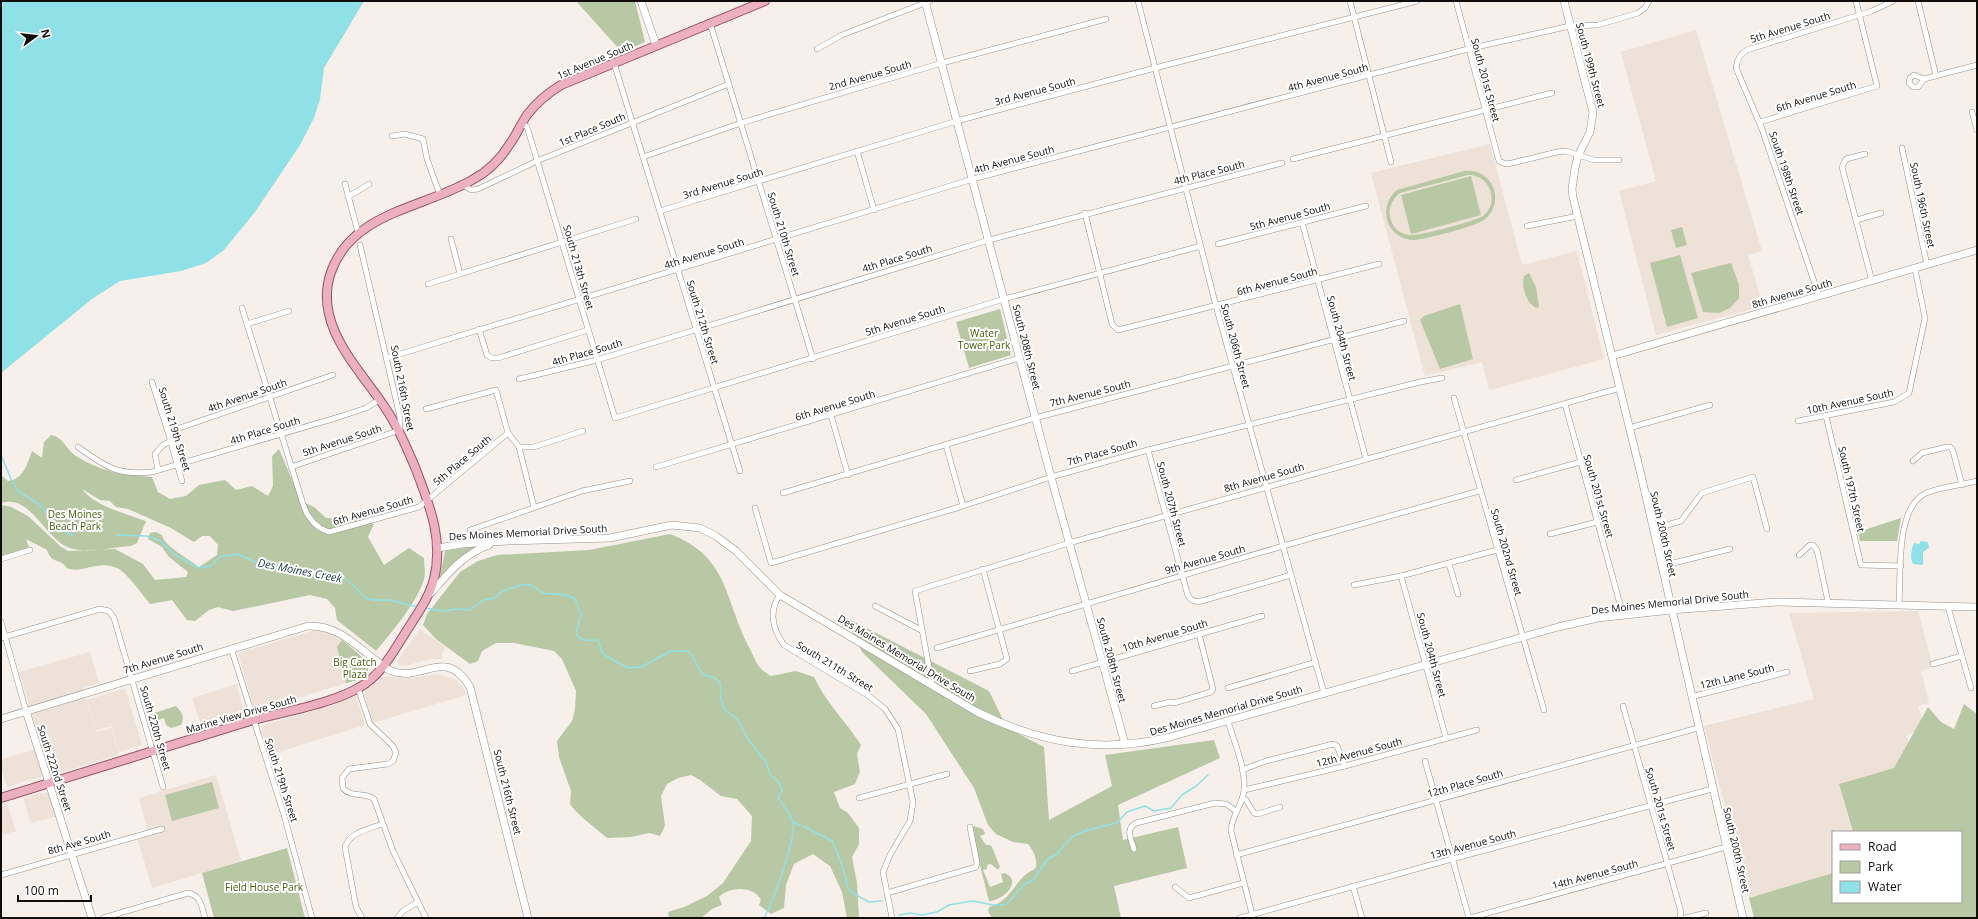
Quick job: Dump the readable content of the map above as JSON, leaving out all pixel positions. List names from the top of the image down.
{
  "streets": {
    "main road": [
      "1st Avenue South",
      "South 199th Street",
      "8th Avenue South",
      "South 208th Street",
      "South 216th Street",
      "7th Avenue South",
      "Des Moines Memorial Drive South",
      "South 200th Street",
      "Marine View Drive South",
      "South 222nd Street"
    ],
    "street": [
      "5th Avenue South",
      "2nd Avenue South",
      "4th Avenue South",
      "South 201st Street",
      "3rd Avenue South",
      "6th Avenue South",
      "1st Place South",
      "4th Place South",
      "South 198th Street",
      "South 196th Street",
      "South 210th Street",
      "South 213th Street",
      "South 212th Street",
      "South 204th Street",
      "South 206th Street",
      "10th Avenue South",
      "South 219th Street",
      "7th Place South",
      "5th Place South",
      "South 197th Street",
      "South 207th Street",
      "South 202nd Street",
      "9th Avenue South",
      "South 211th Street",
      "12th Lane South",
      "South 220th Street",
      "12th Avenue South",
      "12th Place South",
      "8th Ave South",
      "13th Avenue South",
      "14th Avenue South"
    ]
  },
  "crossings": [
    ["5th Avenue South", "6th Avenue South"],
    ["5th Avenue South", "South 198th Street"],
    ["5th Avenue South", "South 210th Street"],
    ["5th Avenue South", "South 213th Street"],
    ["5th Avenue South", "South 212th Street"],
    ["5th Avenue South", "South 204th Street"],
    ["5th Avenue South", "South 206th Street"],
    ["5th Avenue South", "South 208th Street"],
    ["5th Avenue South", "South 216th Street"],
    ["1st Avenue South", "1st Place South"],
    ["1st Avenue South", "South 210th Street"],
    ["1st Avenue South", "South 213th Street"],
    ["1st Avenue South", "South 212th Street"],
    ["South 199th Street", "4th Avenue South"],
    ["South 199th Street", "South 201st Street"],
    ["South 199th Street", "South 200th Street"],
    ["2nd Avenue South", "South 210th Street"],
    ["2nd Avenue South", "South 212th Street"],
    ["2nd Avenue South", "South 208th Street"],
    ["4th Avenue South", "South 201st Street"],
    ["4th Avenue South", "South 210th Street"],
    ["4th Avenue South", "South 213th Street"],
    ["4th Avenue South", "South 212th Street"],
    ["4th Avenue South", "South 206th Street"],
    ["4th Avenue South", "South 208th Street"],
    ["4th Avenue South", "South 216th Street"],
    ["4th Avenue South", "South 219th Street"],
    ["South 201st Street", "8th Avenue South"],
    ["South 201st Street", "Des Moines Memorial Drive South"],
    ["South 201st Street", "South 200th Street"],
    ["South 201st Street", "12th Place South"],
    ["South 201st Street", "13th Avenue South"],
    ["South 201st Street", "14th Avenue South"],
    ["3rd Avenue South", "South 210th Street"],
    ["3rd Avenue South", "South 212th Street"],
    ["3rd Avenue South", "South 206th Street"],
    ["3rd Avenue South", "South 208th Street"],
    ["6th Avenue South", "South 198th Street"],
    ["6th Avenue South", "South 212th Street"],
    ["6th Avenue South", "South 204th Street"],
    ["6th Avenue South", "South 206th Street"],
    ["6th Avenue South", "South 208th Street"],
    ["6th Avenue South", "South 216th Street"],
    ["6th Avenue South", "5th Place South"],
    ["1st Place South", "South 210th Street"],
    ["1st Place South", "South 213th Street"],
    ["1st Place South", "South 212th Street"],
    ["4th Place South", "South 210th Street"],
    ["4th Place South", "South 213th Street"],
    ["4th Place South", "South 212th Street"],
    ["4th Place South", "South 206th Street"],
    ["4th Place South", "South 208th Street"],
    ["4th Place South", "South 219th Street"],
    ["South 198th Street", "8th Avenue South"],
    ["South 196th Street", "8th Avenue South"],
    ["8th Avenue South", "South 204th Street"],
    ["8th Avenue South", "South 206th Street"],
    ["8th Avenue South", "South 208th Street"],
    ["8th Avenue South", "10th Avenue South"],
    ["8th Avenue South", "South 207th Street"],
    ["8th Avenue South", "South 200th Street"],
    ["8th Avenue South", "South 202nd Street"],
    ["South 204th Street", "7th Avenue South"],
    ["South 204th Street", "7th Place South"],
    ["South 204th Street", "Des Moines Memorial Drive South"],
    ["South 204th Street", "12th Avenue South"],
    ["South 206th Street", "7th Avenue South"],
    ["South 206th Street", "7th Place South"],
    ["South 206th Street", "South 207th Street"],
    ["South 206th Street", "Des Moines Memorial Drive South"],
    ["South 206th Street", "9th Avenue South"],
    ["South 208th Street", "7th Avenue South"],
    ["South 208th Street", "10th Avenue South"],
    ["South 208th Street", "7th Place South"],
    ["South 208th Street", "Des Moines Memorial Drive South"],
    ["South 208th Street", "9th Avenue South"],
    ["South 216th Street", "7th Avenue South"],
    ["South 216th Street", "5th Place South"],
    ["South 216th Street", "Des Moines Memorial Drive South"],
    ["South 216th Street", "Marine View Drive South"],
    ["7th Avenue South", "South 219th Street"],
    ["7th Avenue South", "Marine View Drive South"],
    ["7th Avenue South", "South 220th Street"],
    ["7th Avenue South", "South 222nd Street"],
    ["10th Avenue South", "South 197th Street"],
    ["South 219th Street", "Marine View Drive South"],
    ["7th Place South", "South 207th Street"],
    ["South 207th Street", "9th Avenue South"],
    ["Des Moines Memorial Drive South", "South 200th Street"],
    ["Des Moines Memorial Drive South", "South 202nd Street"],
    ["Des Moines Memorial Drive South", "South 211th Street"],
    ["South 200th Street", "12th Lane South"],
    ["South 200th Street", "12th Place South"],
    ["South 200th Street", "13th Avenue South"],
    ["South 200th Street", "14th Avenue South"],
    ["South 202nd Street", "9th Avenue South"],
    ["Marine View Drive South", "South 220th Street"],
    ["Marine View Drive South", "South 222nd Street"],
    ["South 220th Street", "South 222nd Street"],
    ["South 222nd Street", "8th Ave South"]
  ],
  "water": ["Des Moines Creek"],
  "parks": [
    "Water Tower Park",
    "Des Moines Beach Park",
    "Big Catch Plaza",
    "Field House Park"
  ],
  "legend": ["Road", "Park", "Water"],
  "scale_bar": "100 m",
  "north": "right"
}
